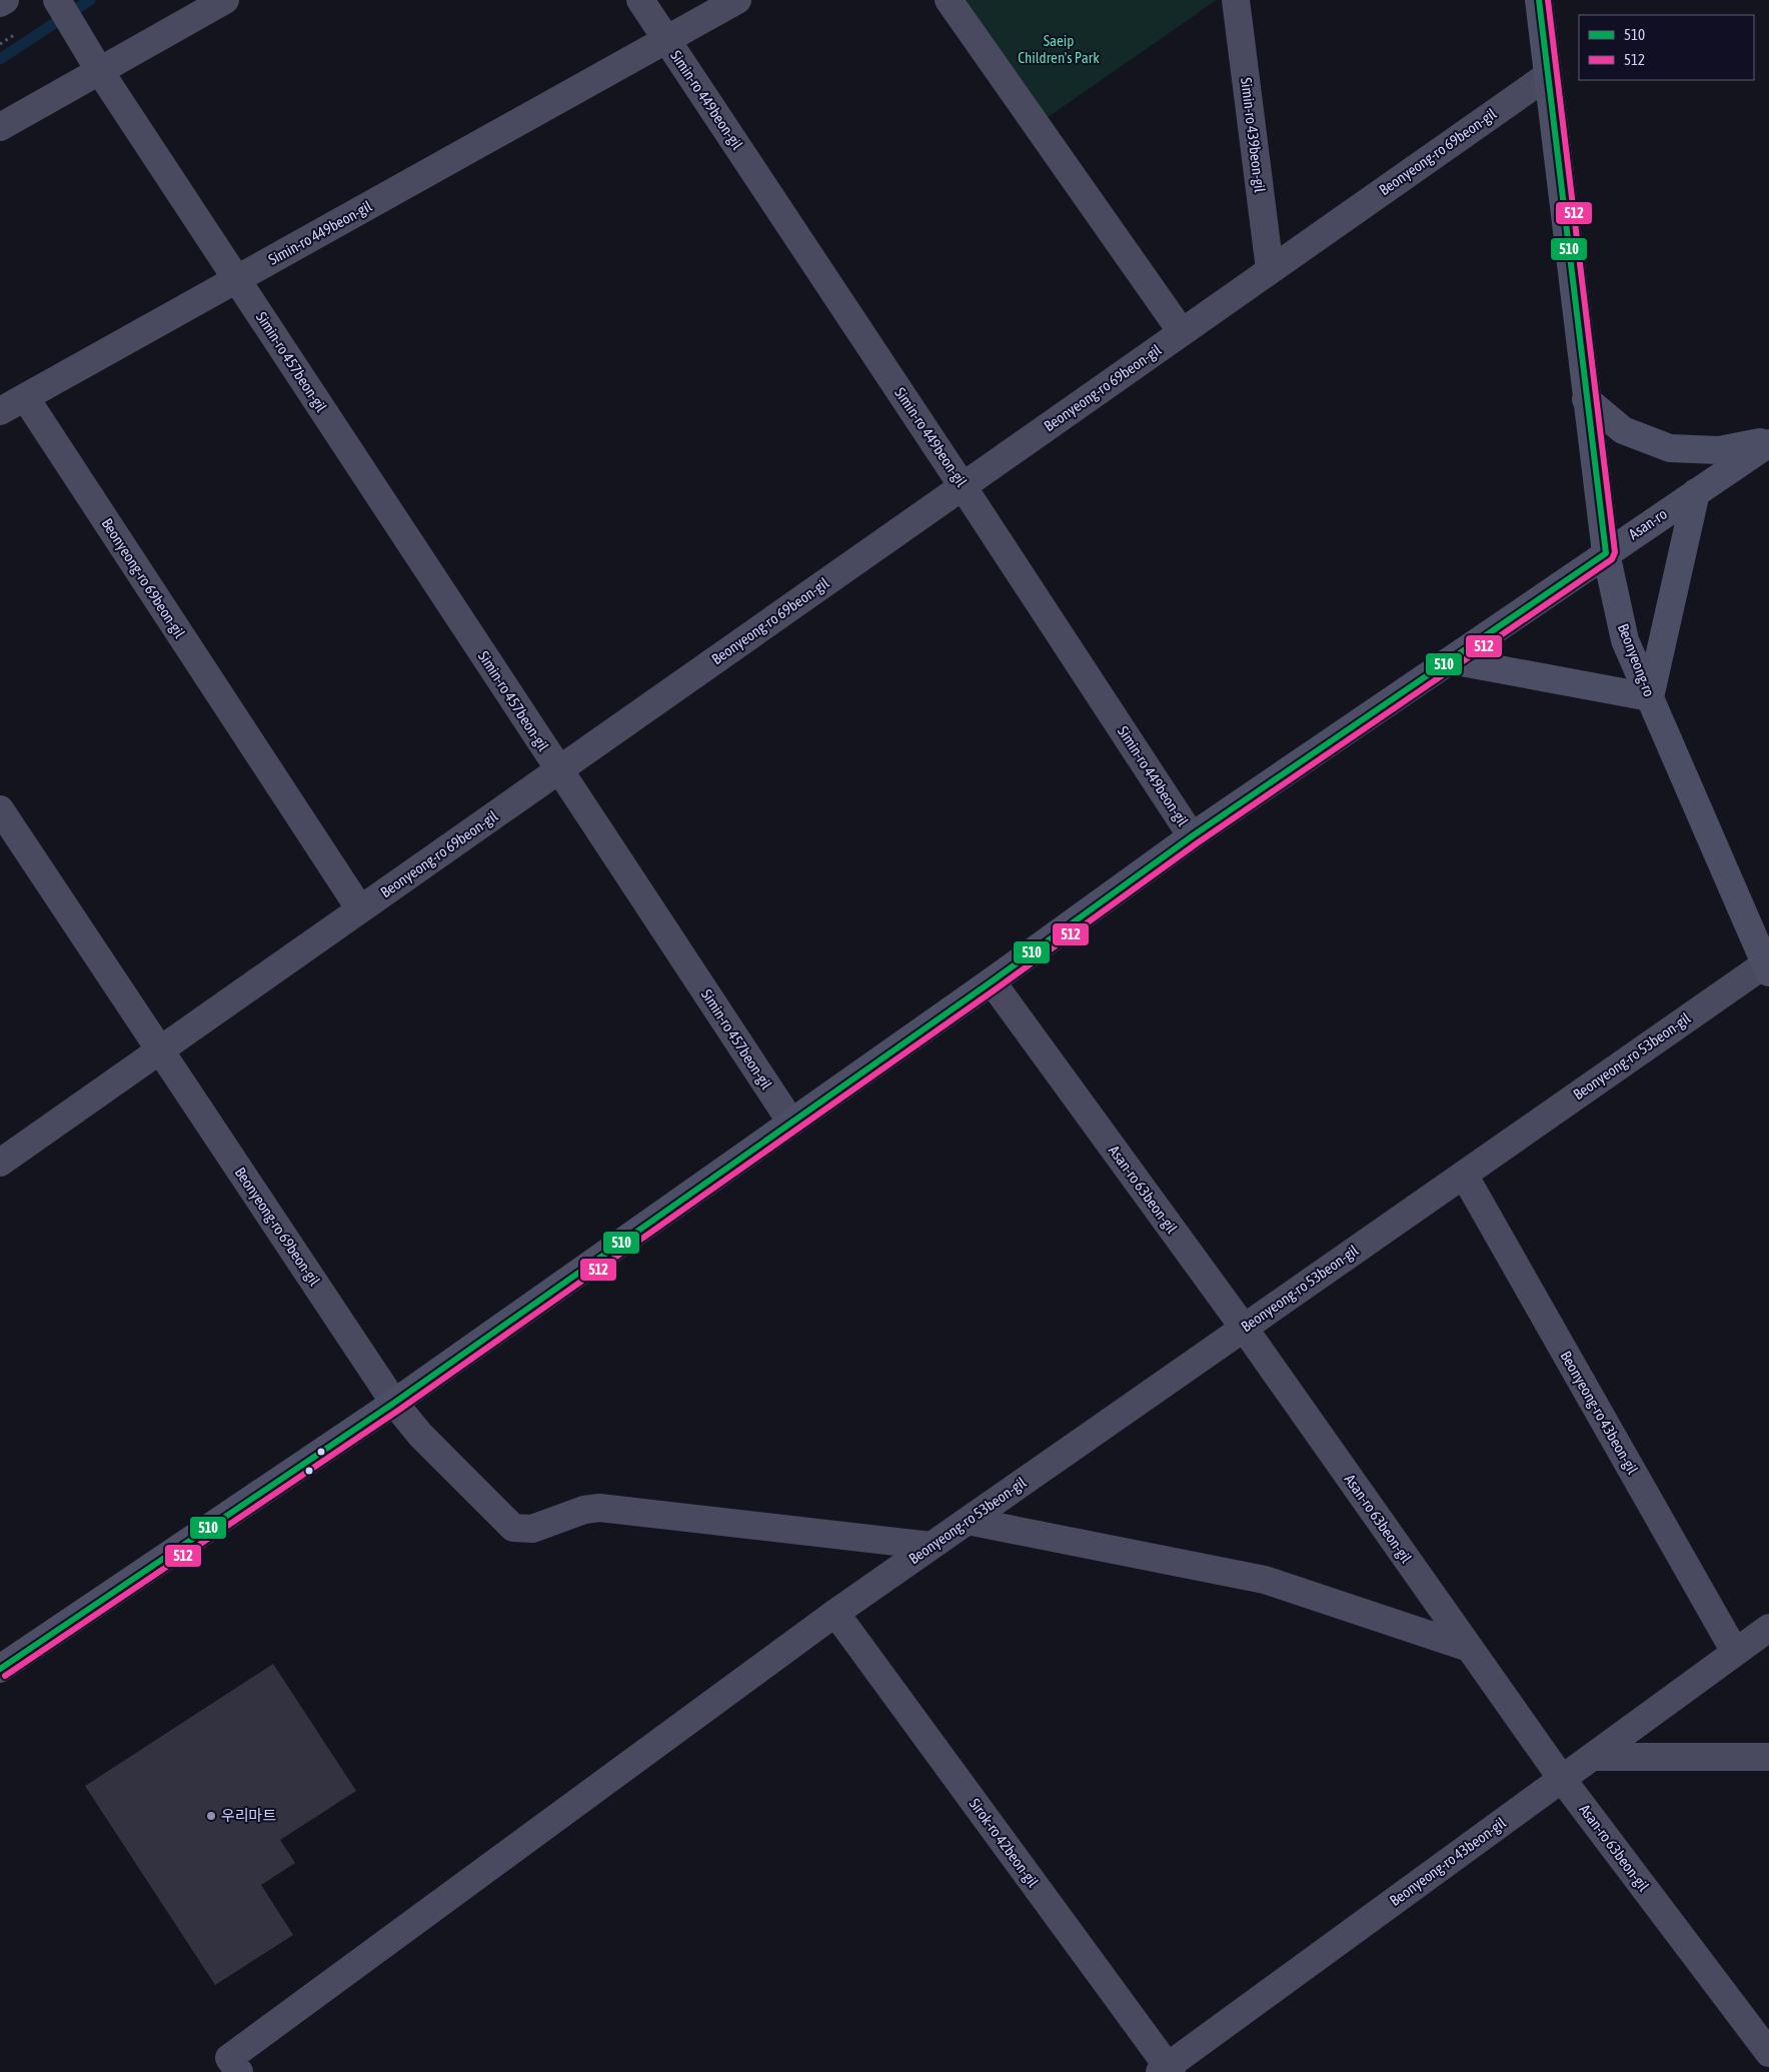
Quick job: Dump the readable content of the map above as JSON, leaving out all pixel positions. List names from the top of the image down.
{
  "streets": {
    "street": [
      "Simin-ro 449beon-gil",
      "Simin-ro 439beon-gil",
      "Beonyeong-ro 69beon-gil",
      "Simin-ro 457beon-gil",
      "Asan-ro",
      "Beonyeong-ro",
      "Beonyeong-ro 53beon-gil",
      "Asan-ro 63beon-gil",
      "Beonyeong-ro 43beon-gil",
      "Sirok-ro 42beon-gil"
    ]
  },
  "crossings": [
    ["Simin-ro 449beon-gil", "Beonyeong-ro 69beon-gil"],
    ["Simin-ro 449beon-gil", "Simin-ro 457beon-gil"],
    ["Simin-ro 449beon-gil", "Asan-ro"],
    ["Simin-ro 439beon-gil", "Beonyeong-ro 69beon-gil"],
    ["Beonyeong-ro 69beon-gil", "Simin-ro 457beon-gil"],
    ["Beonyeong-ro 69beon-gil", "Asan-ro"],
    ["Beonyeong-ro 69beon-gil", "Beonyeong-ro"],
    ["Beonyeong-ro 69beon-gil", "Beonyeong-ro 53beon-gil"],
    ["Simin-ro 457beon-gil", "Asan-ro"],
    ["Asan-ro", "Beonyeong-ro"],
    ["Asan-ro", "Asan-ro 63beon-gil"],
    ["Beonyeong-ro", "Beonyeong-ro 53beon-gil"],
    ["Beonyeong-ro 53beon-gil", "Asan-ro 63beon-gil"],
    ["Beonyeong-ro 53beon-gil", "Beonyeong-ro 43beon-gil"],
    ["Beonyeong-ro 53beon-gil", "Sirok-ro 42beon-gil"],
    ["Asan-ro 63beon-gil", "Beonyeong-ro 43beon-gil"],
    ["Beonyeong-ro 43beon-gil", "Sirok-ro 42beon-gil"]
  ],
  "parks": ["Saeip Children's Park"],
  "places": ["우리마트"],
  "lines": ["transit line 510", "transit line 512"],
  "legend": ["510", "512"]
}
